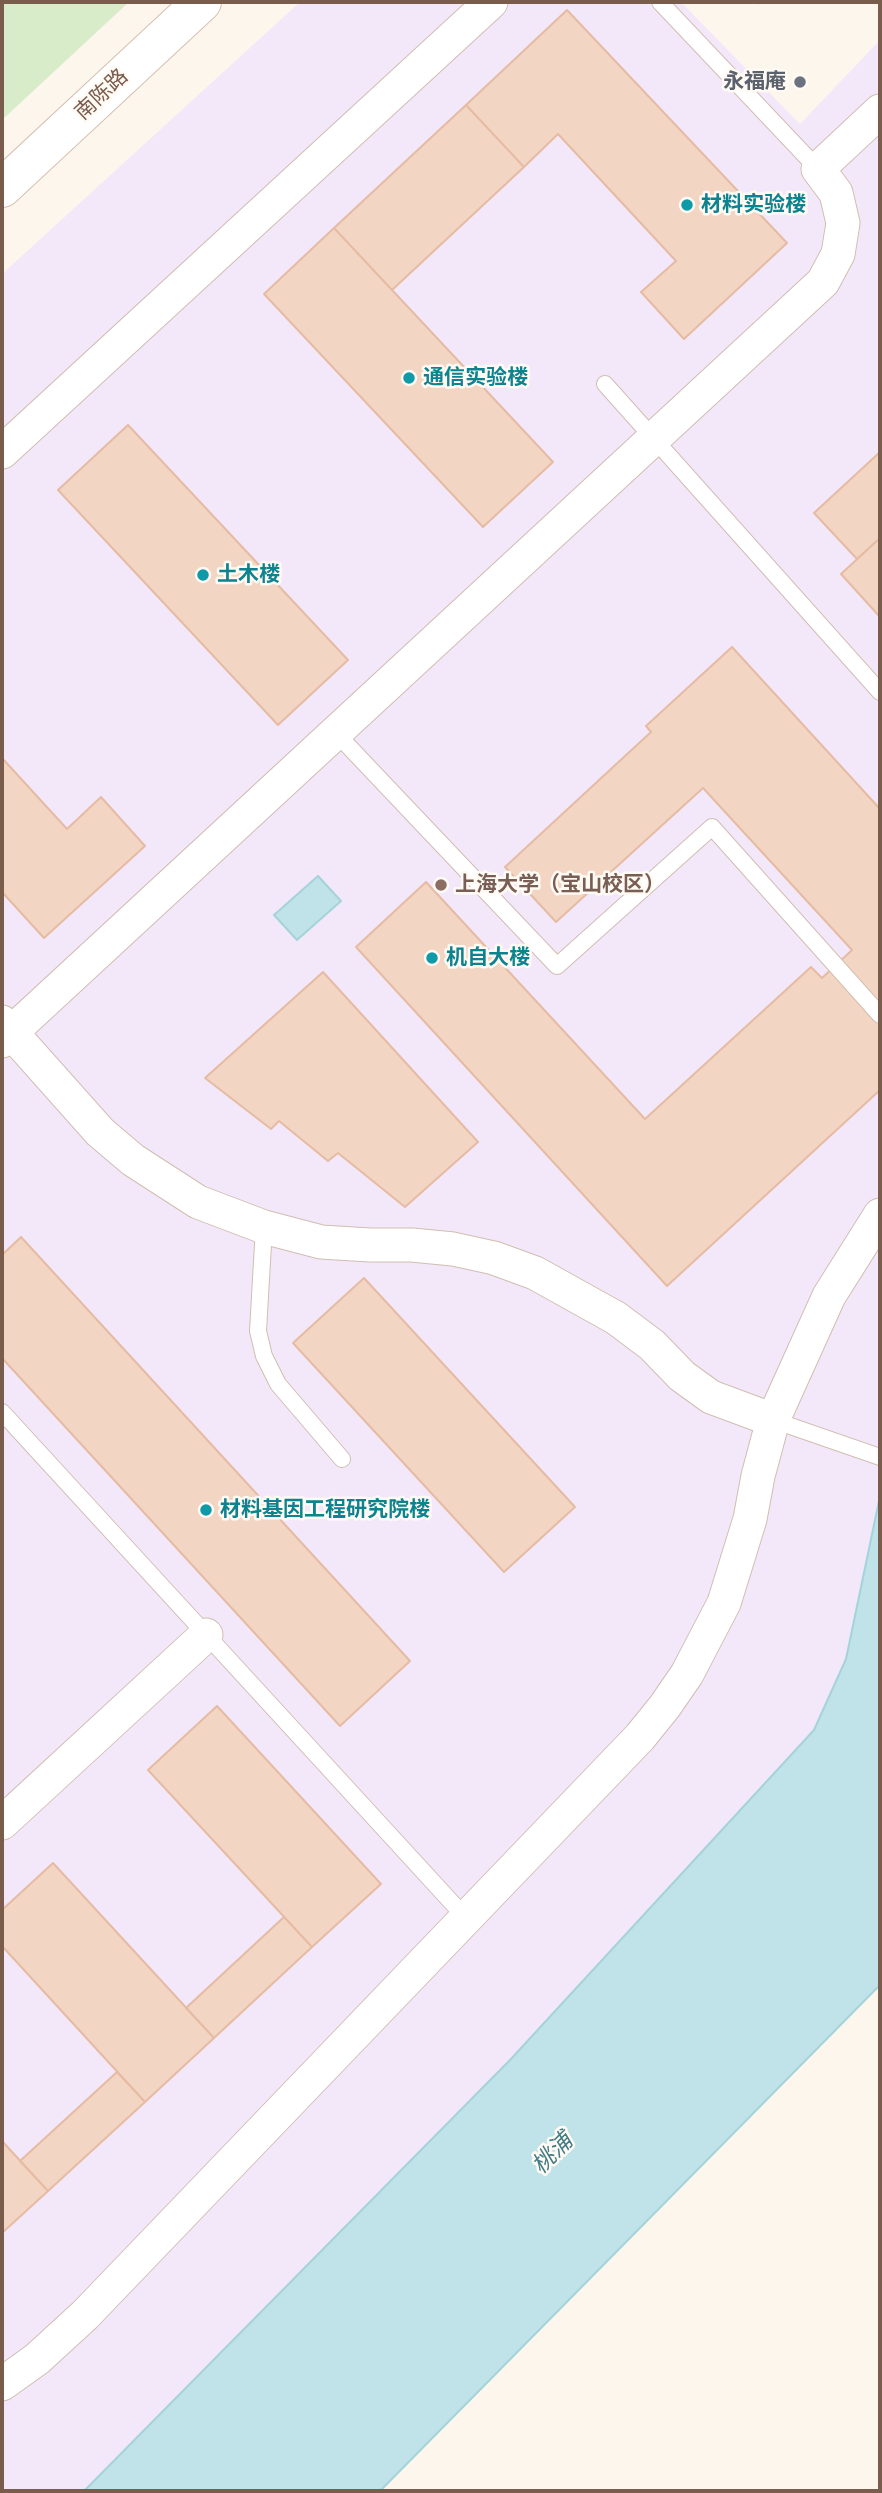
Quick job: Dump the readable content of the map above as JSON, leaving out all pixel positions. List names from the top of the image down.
{
  "streets": {
    "street": ["南陈路"]
  },
  "water": ["桃浦"],
  "places": [
    "永福庵",
    "材料实验楼",
    "通信实验楼",
    "土木楼",
    "上海大学（宝山校区）",
    "机自大楼",
    "材料基因工程研究院楼"
  ]
}
